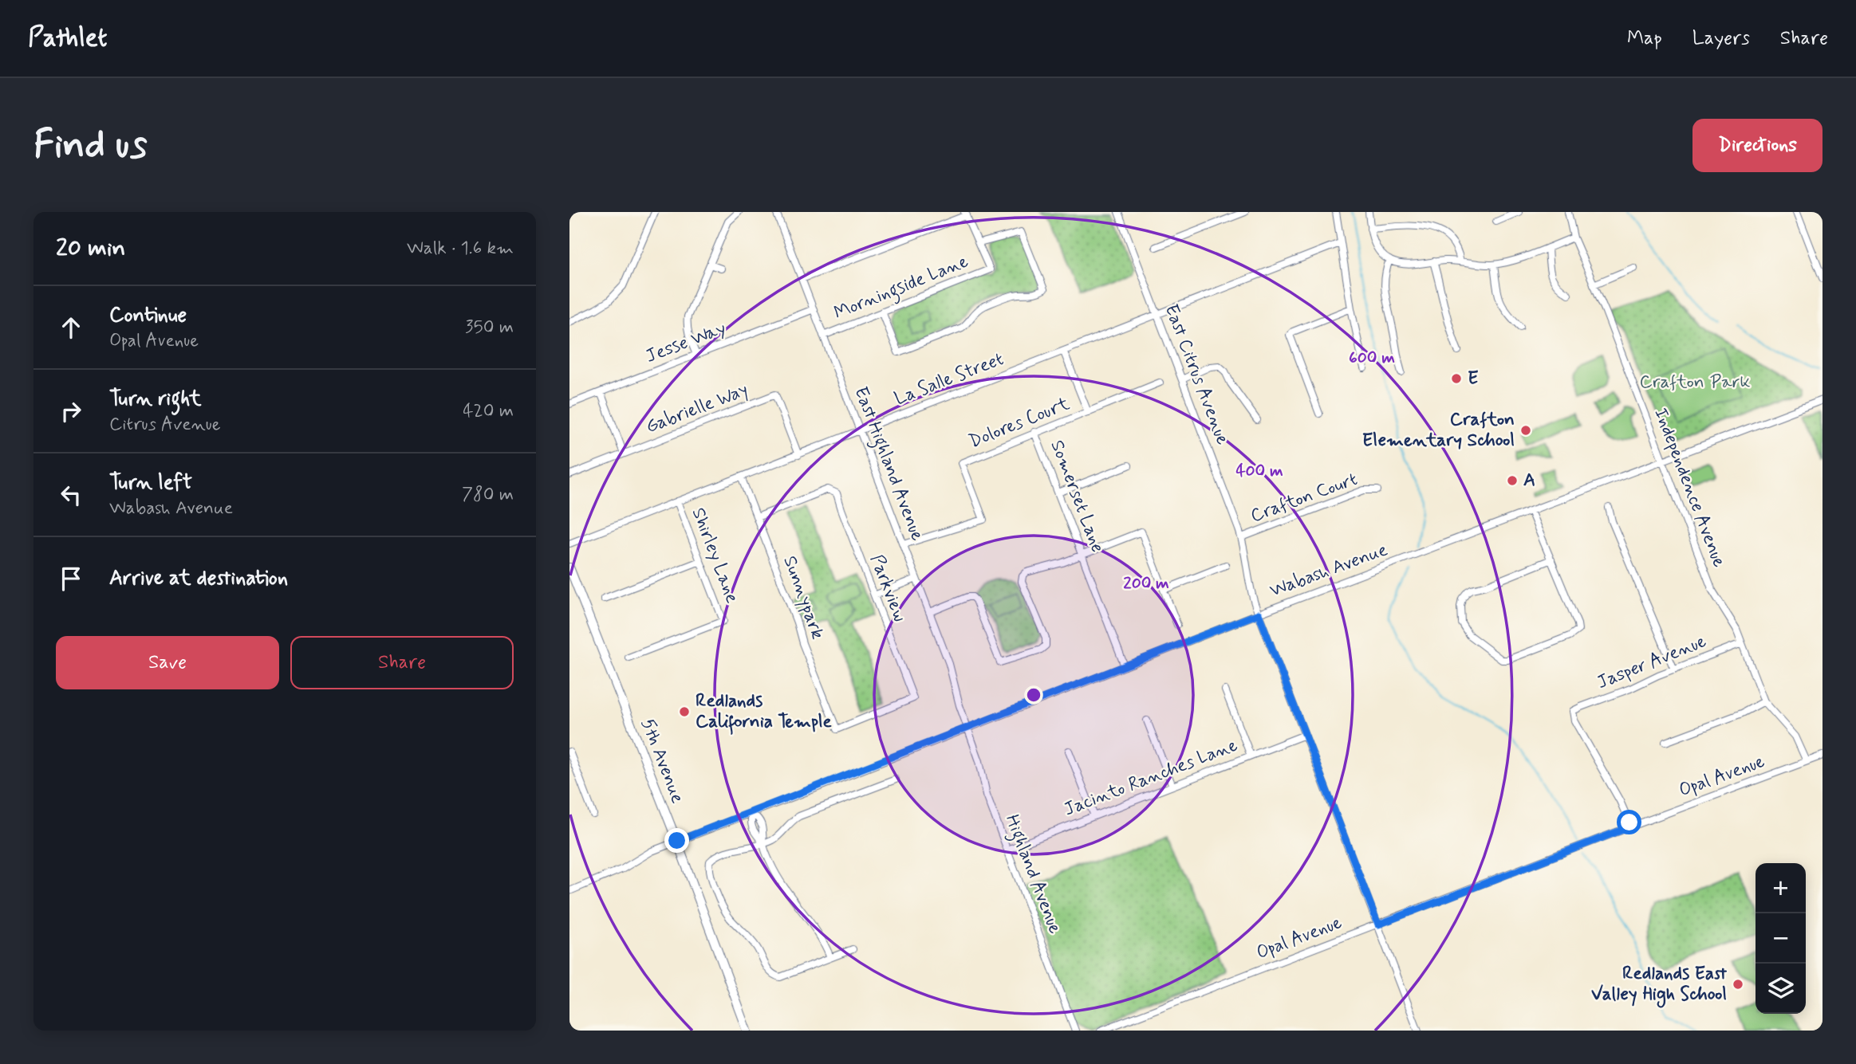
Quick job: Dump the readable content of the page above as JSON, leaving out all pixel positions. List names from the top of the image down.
{
  "streets": {
    "main road": ["5th Avenue"],
    "street": [
      "Morningside Lane",
      "Jesse Way",
      "East Citrus Avenue",
      "La Salle Street",
      "Gabrielle Way",
      "Dolores Court",
      "East Highland Avenue",
      "Independence Avenue",
      "Somerset Lane",
      "Crafton Court",
      "Shirley Lane",
      "Wabash Avenue",
      "Parkview",
      "Sunnypark",
      "Jasper Avenue",
      "Opal Avenue",
      "Jacinto Ranches Lane",
      "Highland Avenue"
    ]
  },
  "crossings": [
    ["Morningside Lane", "East Highland Avenue"],
    ["Jesse Way", "East Highland Avenue"],
    ["East Citrus Avenue", "La Salle Street"],
    ["East Citrus Avenue", "Crafton Court"],
    ["East Citrus Avenue", "Wabash Avenue"],
    ["East Citrus Avenue", "Opal Avenue"],
    ["East Citrus Avenue", "Jacinto Ranches Lane"],
    ["La Salle Street", "Gabrielle Way"],
    ["La Salle Street", "East Highland Avenue"],
    ["La Salle Street", "Shirley Lane"],
    ["La Salle Street", "Sunnypark"],
    ["Dolores Court", "East Highland Avenue"],
    ["Dolores Court", "Somerset Lane"],
    ["East Highland Avenue", "Wabash Avenue"],
    ["East Highland Avenue", "Highland Avenue"],
    ["Independence Avenue", "Wabash Avenue"],
    ["Independence Avenue", "Jasper Avenue"],
    ["Independence Avenue", "Opal Avenue"],
    ["Somerset Lane", "Wabash Avenue"],
    ["Wabash Avenue", "5th Avenue"],
    ["Wabash Avenue", "Highland Avenue"],
    ["Parkview", "Sunnypark"],
    ["Jasper Avenue", "Opal Avenue"],
    ["Jacinto Ranches Lane", "Highland Avenue"]
  ],
  "parks": ["Crafton Park"],
  "places": [
    "E",
    "Crafton Elementary School",
    "A",
    "Redlands California Temple",
    "Redlands East Valley High School"
  ],
  "page": {
    "header": "Pathlet",
    "nav": ["Map", "Layers", "Share"],
    "buttons": [
      "Directions",
      ["Save", "Share"]
    ],
    "title": "Find us",
    "heading": ["20 min", "Walk · 1.6 km"],
    "list": [
      ["Continue", "Opal Avenue", "350 m"],
      ["Turn right", "Citrus Avenue", "420 m"],
      ["Turn left", "Wabash Avenue", "780 m"],
      "Arrive at destination"
    ],
    "map_buttons": ["+", "−"]
  },
  "rings": ["600 m", "400 m", "200 m"]
}
